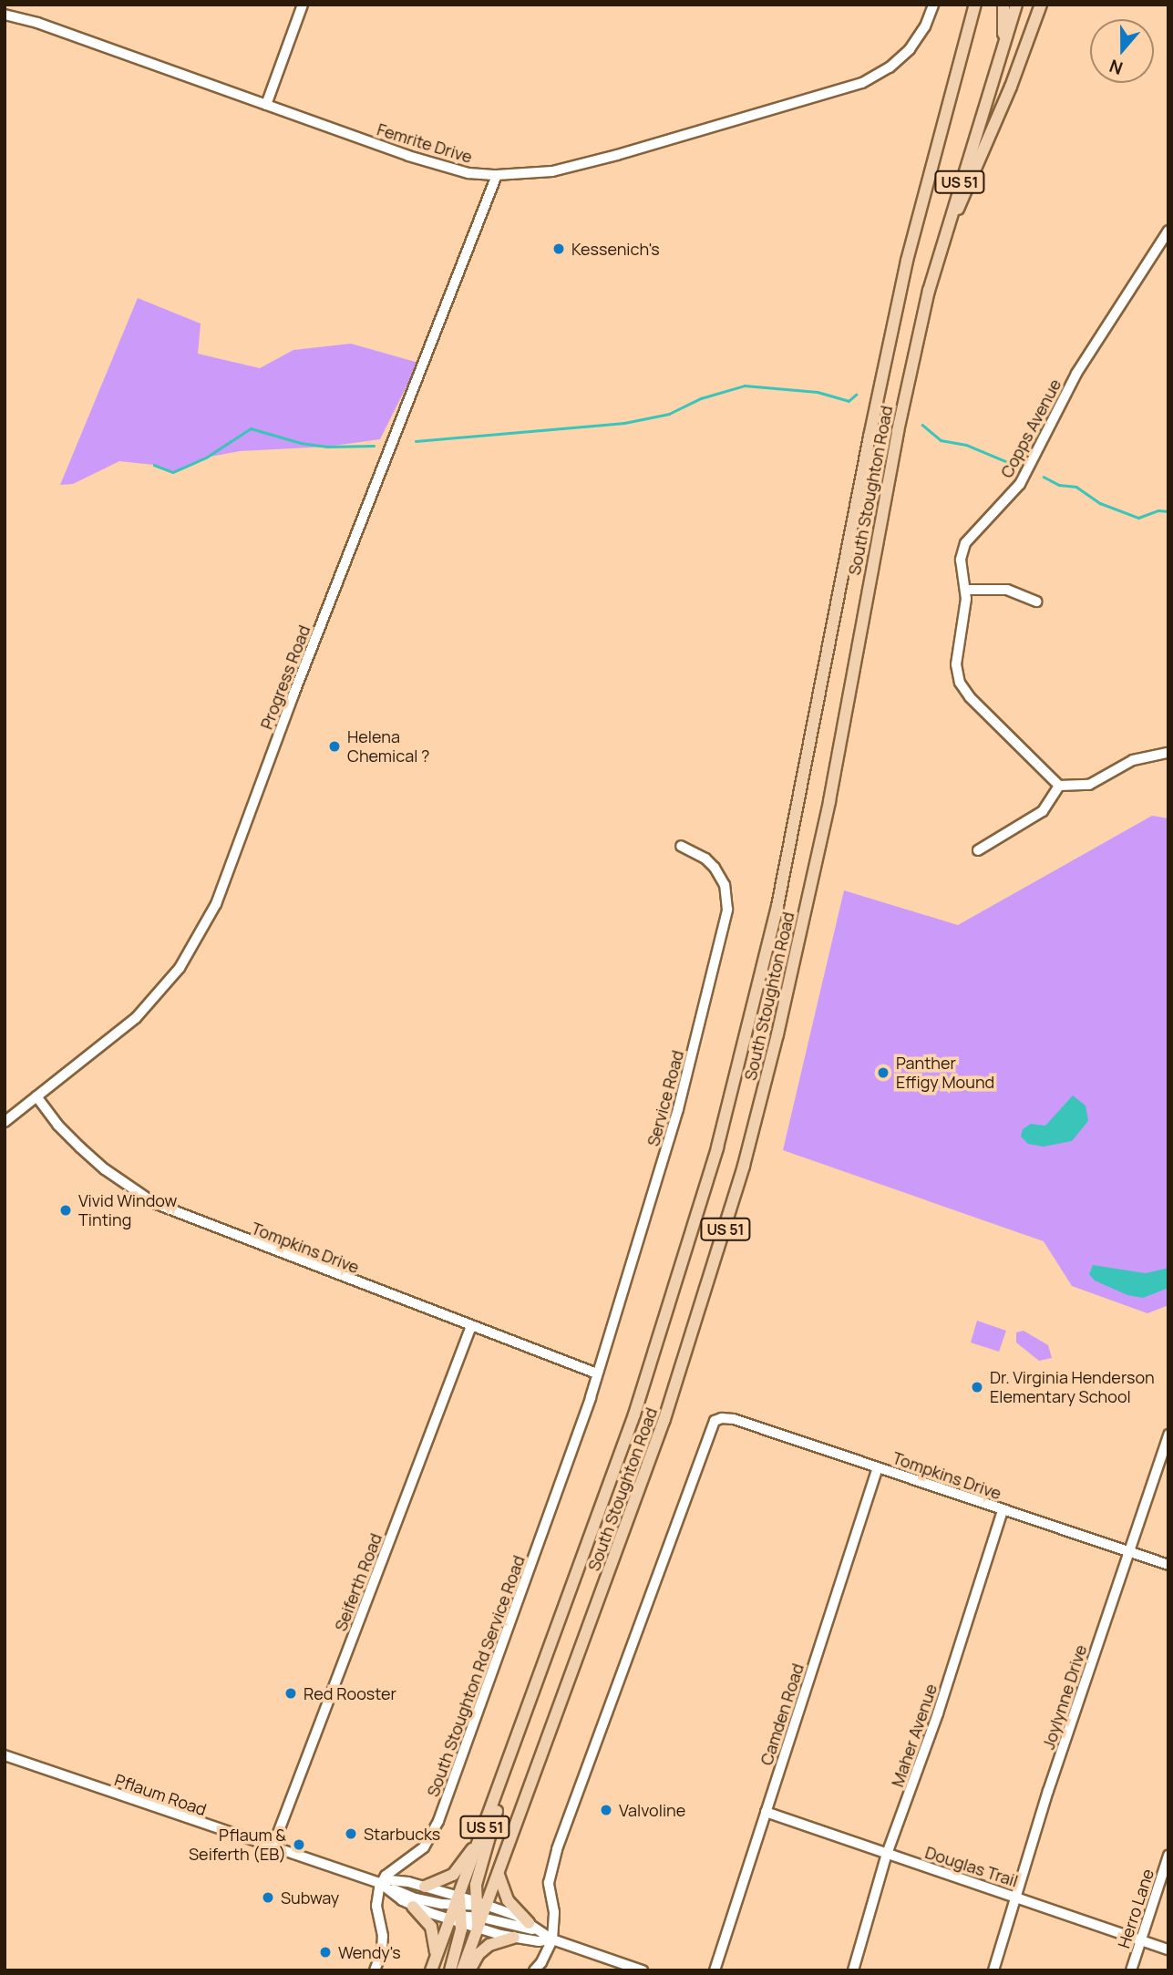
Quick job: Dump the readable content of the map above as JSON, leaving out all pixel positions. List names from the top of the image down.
{
  "streets": {
    "main road": ["US 51", "South Stoughton Road"],
    "street": [
      "Femrite Drive",
      "Copps Avenue",
      "Progress Road",
      "Service Road",
      "Tompkins Drive",
      "Seiferth Road",
      "South Stoughton Rd Service Road",
      "Joylynne Drive",
      "Camden Road",
      "Maher Avenue",
      "Pflaum Road",
      "Douglas Trail",
      "Herro Lane"
    ]
  },
  "crossings": [
    ["Femrite Drive", "Progress Road"],
    ["South Stoughton Road", "Pflaum Road"],
    ["Progress Road", "Tompkins Drive"],
    ["Service Road", "Tompkins Drive"],
    ["Service Road", "South Stoughton Rd Service Road"],
    ["Tompkins Drive", "Seiferth Road"],
    ["Tompkins Drive", "South Stoughton Rd Service Road"],
    ["Tompkins Drive", "Joylynne Drive"],
    ["Tompkins Drive", "Camden Road"],
    ["Tompkins Drive", "Maher Avenue"],
    ["Tompkins Drive", "Pflaum Road"],
    ["Seiferth Road", "Pflaum Road"],
    ["South Stoughton Rd Service Road", "Pflaum Road"],
    ["Joylynne Drive", "Douglas Trail"],
    ["Camden Road", "Douglas Trail"],
    ["Maher Avenue", "Douglas Trail"],
    ["Douglas Trail", "Herro Lane"]
  ],
  "places": [
    "Kessenich's",
    "Helena Chemical ?",
    "Panther Effigy Mound",
    "Vivid Window Tinting",
    "Dr. Virginia Henderson Elementary School",
    "Red Rooster",
    "Valvoline",
    "Starbucks",
    "Pflaum & Seiferth (EB)",
    "Subway",
    "Wendy's"
  ],
  "north": "bottom"
}
